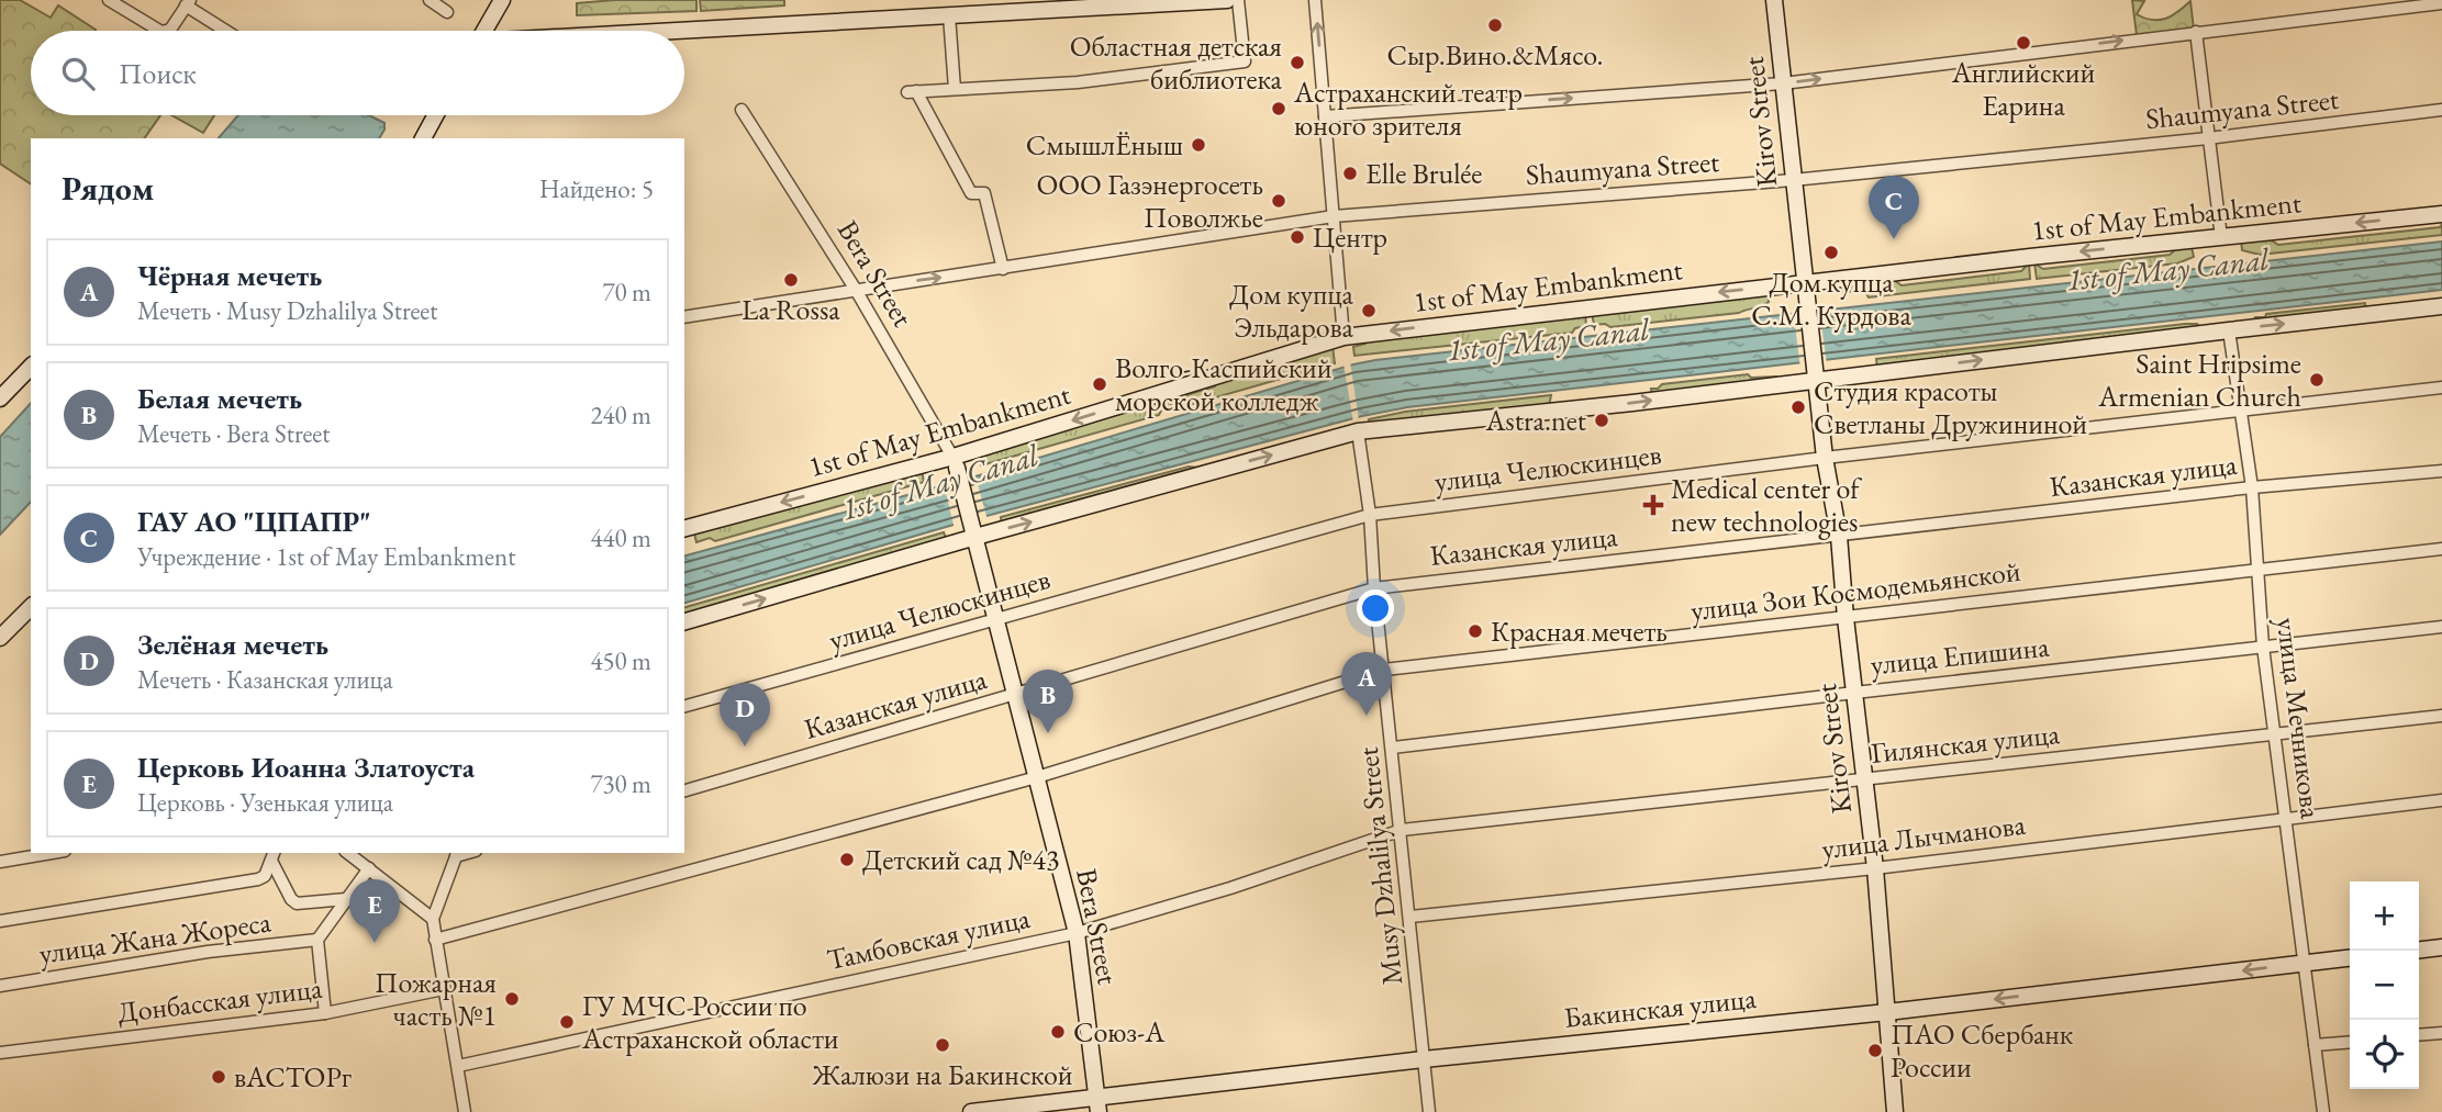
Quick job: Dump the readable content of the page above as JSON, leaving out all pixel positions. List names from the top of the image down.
{
  "streets": {
    "main road": [
      "Kirov Street",
      "1st of May Embankment",
      "Bera Street",
      "Бакинская улица"
    ],
    "street": [
      "Shaumyana Street",
      "улица Челюскинцев",
      "Казанская улица",
      "улица Зои Космодемьянской",
      "улица Епишина",
      "улица Мечникова",
      "Гилянская улица",
      "улица Лычманова",
      "Musy Dzhalilya Street",
      "улица Жана Жореса",
      "Тамбовская улица",
      "Донбасская улица"
    ]
  },
  "crossings": [
    ["Shaumyana Street", "Kirov Street"],
    ["Shaumyana Street", "Bera Street"],
    ["Kirov Street", "1st of May Embankment"],
    ["Kirov Street", "улица Челюскинцев"],
    ["Kirov Street", "Казанская улица"],
    ["Kirov Street", "улица Зои Космодемьянской"],
    ["Kirov Street", "улица Епишина"],
    ["Kirov Street", "Гилянская улица"],
    ["Kirov Street", "улица Лычманова"],
    ["Kirov Street", "Бакинская улица"],
    ["1st of May Embankment", "Bera Street"],
    ["Bera Street", "улица Челюскинцев"],
    ["Bera Street", "Казанская улица"],
    ["Bera Street", "улица Зои Космодемьянской"],
    ["Bera Street", "Тамбовская улица"],
    ["Bera Street", "Бакинская улица"],
    ["улица Челюскинцев", "улица Мечникова"],
    ["улица Челюскинцев", "Musy Dzhalilya Street"],
    ["Казанская улица", "улица Мечникова"],
    ["Казанская улица", "Musy Dzhalilya Street"],
    ["улица Зои Космодемьянской", "улица Мечникова"],
    ["улица Зои Космодемьянской", "Musy Dzhalilya Street"],
    ["улица Епишина", "улица Мечникова"],
    ["улица Епишина", "Musy Dzhalilya Street"],
    ["улица Мечникова", "Гилянская улица"],
    ["улица Мечникова", "улица Лычманова"],
    ["улица Мечникова", "Бакинская улица"],
    ["Гилянская улица", "Musy Dzhalilya Street"],
    ["Гилянская улица", "Тамбовская улица"],
    ["улица Лычманова", "Musy Dzhalilya Street"],
    ["Musy Dzhalilya Street", "Тамбовская улица"],
    ["Musy Dzhalilya Street", "Бакинская улица"]
  ],
  "water": ["1st of May Canal"],
  "places": {
    "other": [
      "Сыр.Вино.&Мясо.",
      "Английский Еарина",
      "Областная детская библиотека",
      "Астраханский театр юного зрителя",
      "СмышлЁныш",
      "Elle Brulée",
      "ООО Газэнергосеть Поволжье",
      "Центр",
      "Дом купца С.М. Курдова",
      "La Rossa",
      "Дом купца Эльдарова",
      "Saint Hripsime Armenian Church",
      "Волго-Каспийский морской колледж",
      "Студия красоты Светланы Дружининой",
      "Astra.net",
      "Красная мечеть",
      "Детский сад №43",
      "Пожарная часть №1",
      "ГУ МЧС России по Астраханской области",
      "Союз-А",
      "Жалюзи на Бакинской",
      "ПАО Сбербанк России",
      "вАСТОРг"
    ],
    "health": ["Medical center of new technologies"]
  },
  "page": {
    "search": "Поиск",
    "heading": ["Рядом", "Найдено: 5"],
    "pins": [
      "C",
      "A",
      "B",
      "D",
      "E"
    ],
    "list": [
      {
        "mark": "A",
        "name": "Чёрная мечеть",
        "note": "Мечеть · Musy Dzhalilya Street",
        "value": "70 m"
      },
      {
        "mark": "B",
        "name": "Белая мечеть",
        "note": "Мечеть · Bera Street",
        "value": "240 m"
      },
      {
        "mark": "C",
        "name": "ГАУ АО \"ЦПАПР\"",
        "note": "Учреждение · 1st of May Embankment",
        "value": "440 m"
      },
      {
        "mark": "D",
        "name": "Зелёная мечеть",
        "note": "Мечеть · Казанская улица",
        "value": "450 m"
      },
      {
        "mark": "E",
        "name": "Церковь Иоанна Златоуста",
        "note": "Церковь · Узенькая улица",
        "value": "730 m"
      }
    ],
    "map_buttons": ["+", "−"]
  }
}
